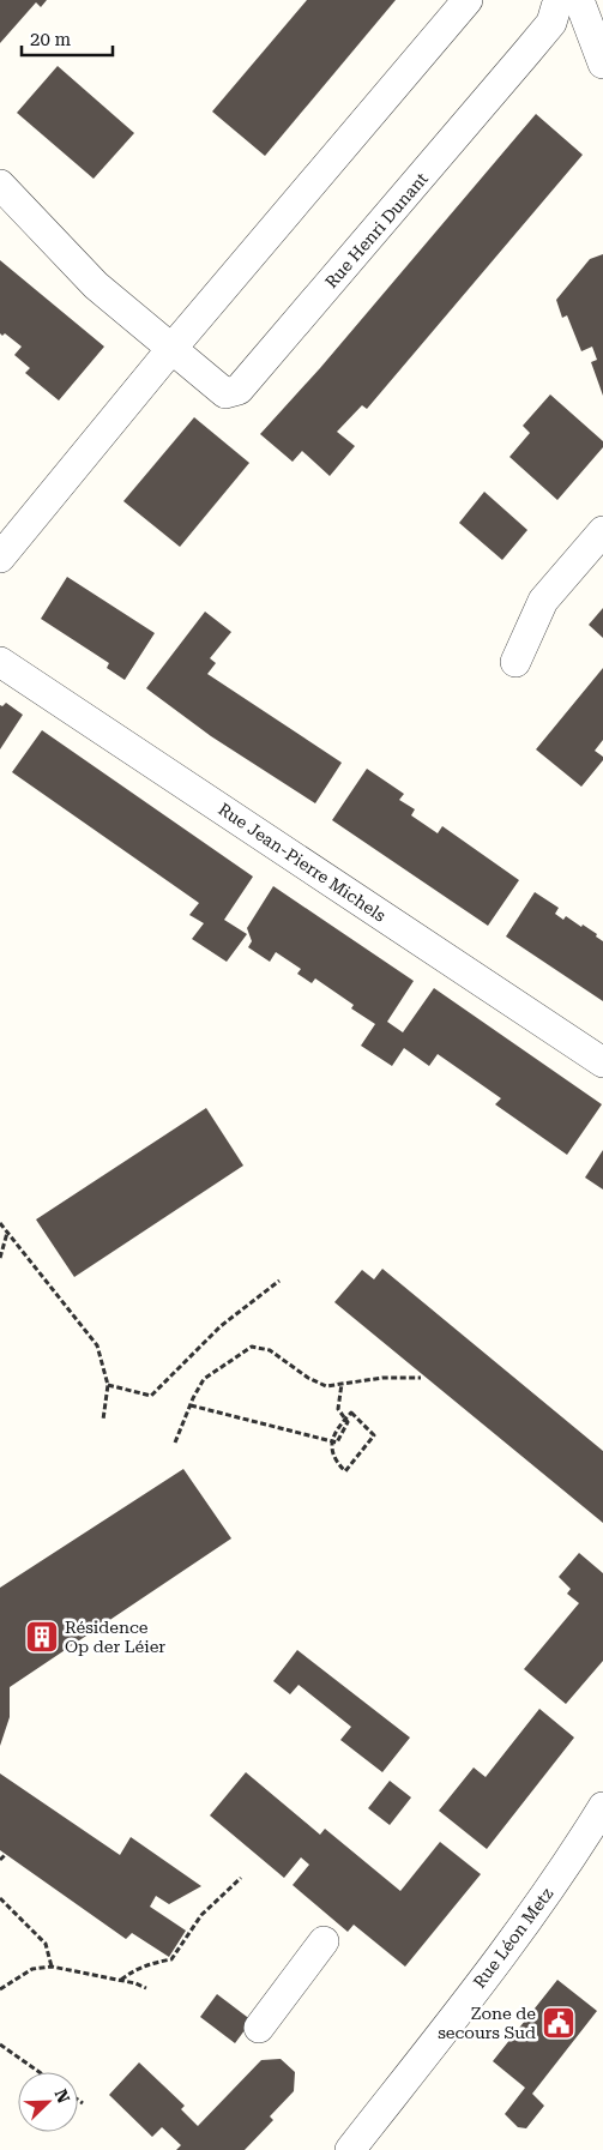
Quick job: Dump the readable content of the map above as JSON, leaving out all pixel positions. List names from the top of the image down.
{
  "streets": {
    "street": ["Rue Henri Dunant", "Rue Jean-Pierre Michels", "Rue Léon Metz"]
  },
  "places": {
    "building": ["Résidence Op der Léier"],
    "public building": ["Zone de secours Sud"]
  },
  "scale_bar": "20 m",
  "north": "top right"
}
